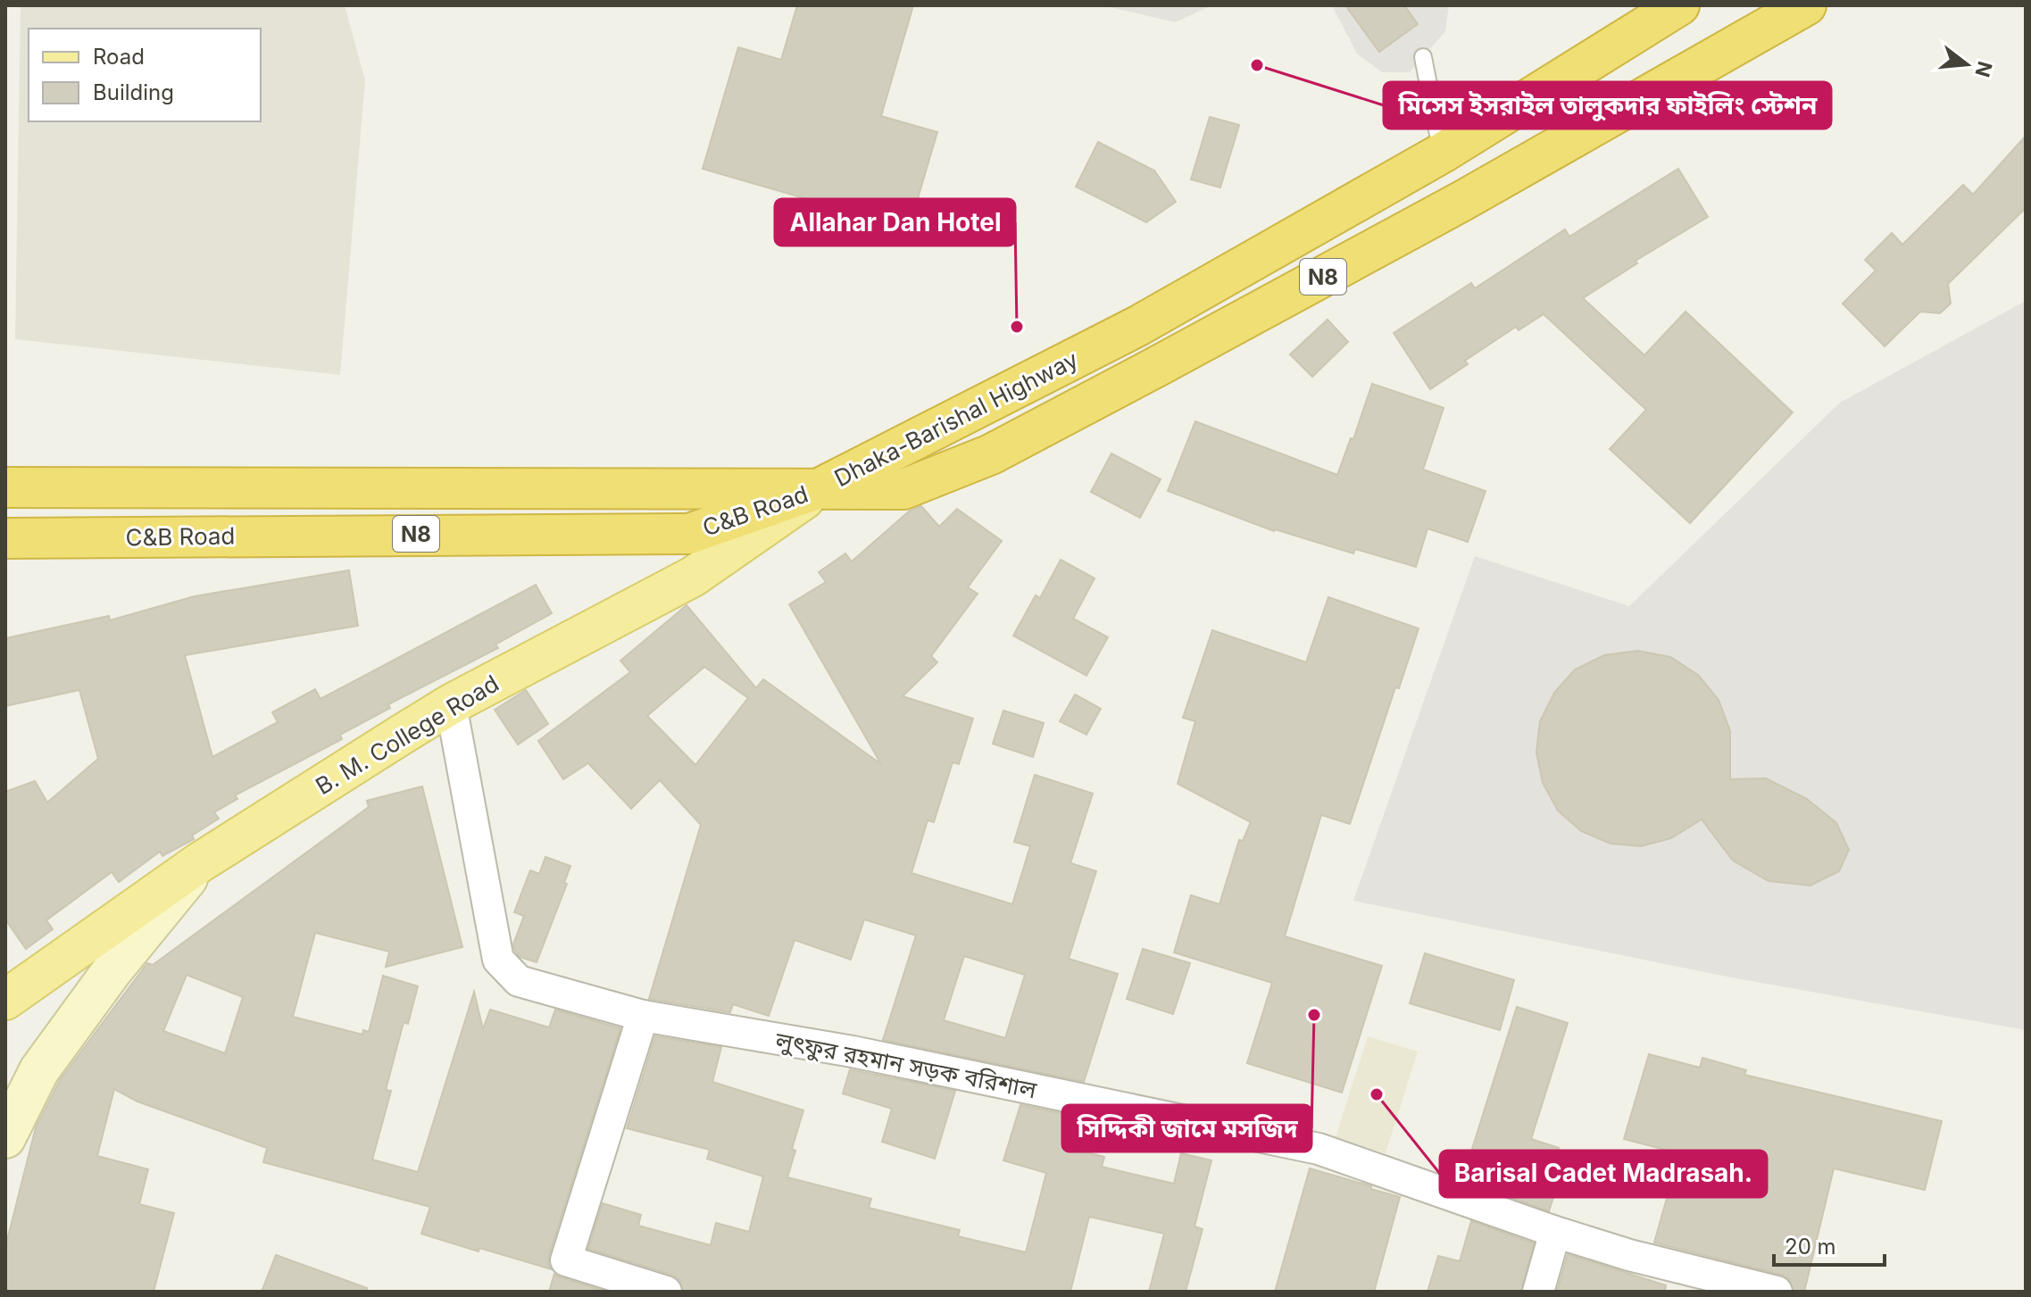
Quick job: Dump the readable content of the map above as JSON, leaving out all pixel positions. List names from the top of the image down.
{
  "streets": {
    "highway": ["N8", "Dhaka-Barishal Highway", "C&B Road"],
    "main road": ["B. M. College Road"],
    "street": ["লুৎফুর রহমান সড়ক বরিশাল"]
  },
  "crossings": [
    ["Dhaka-Barishal Highway", "C&B Road"],
    ["Dhaka-Barishal Highway", "B. M. College Road"],
    ["C&B Road", "B. M. College Road"],
    ["B. M. College Road", "লুৎফুর রহমান সড়ক বরিশাল"]
  ],
  "places": [
    "মিসেস ইসরাইল তালুকদার ফাইলিং স্টেশন",
    "Allahar Dan Hotel",
    "সিদ্দিকী জামে মসজিদ",
    "Barisal Cadet Madrasah."
  ],
  "legend": ["Road", "Building"],
  "scale_bar": "20 m",
  "north": "right"
}
